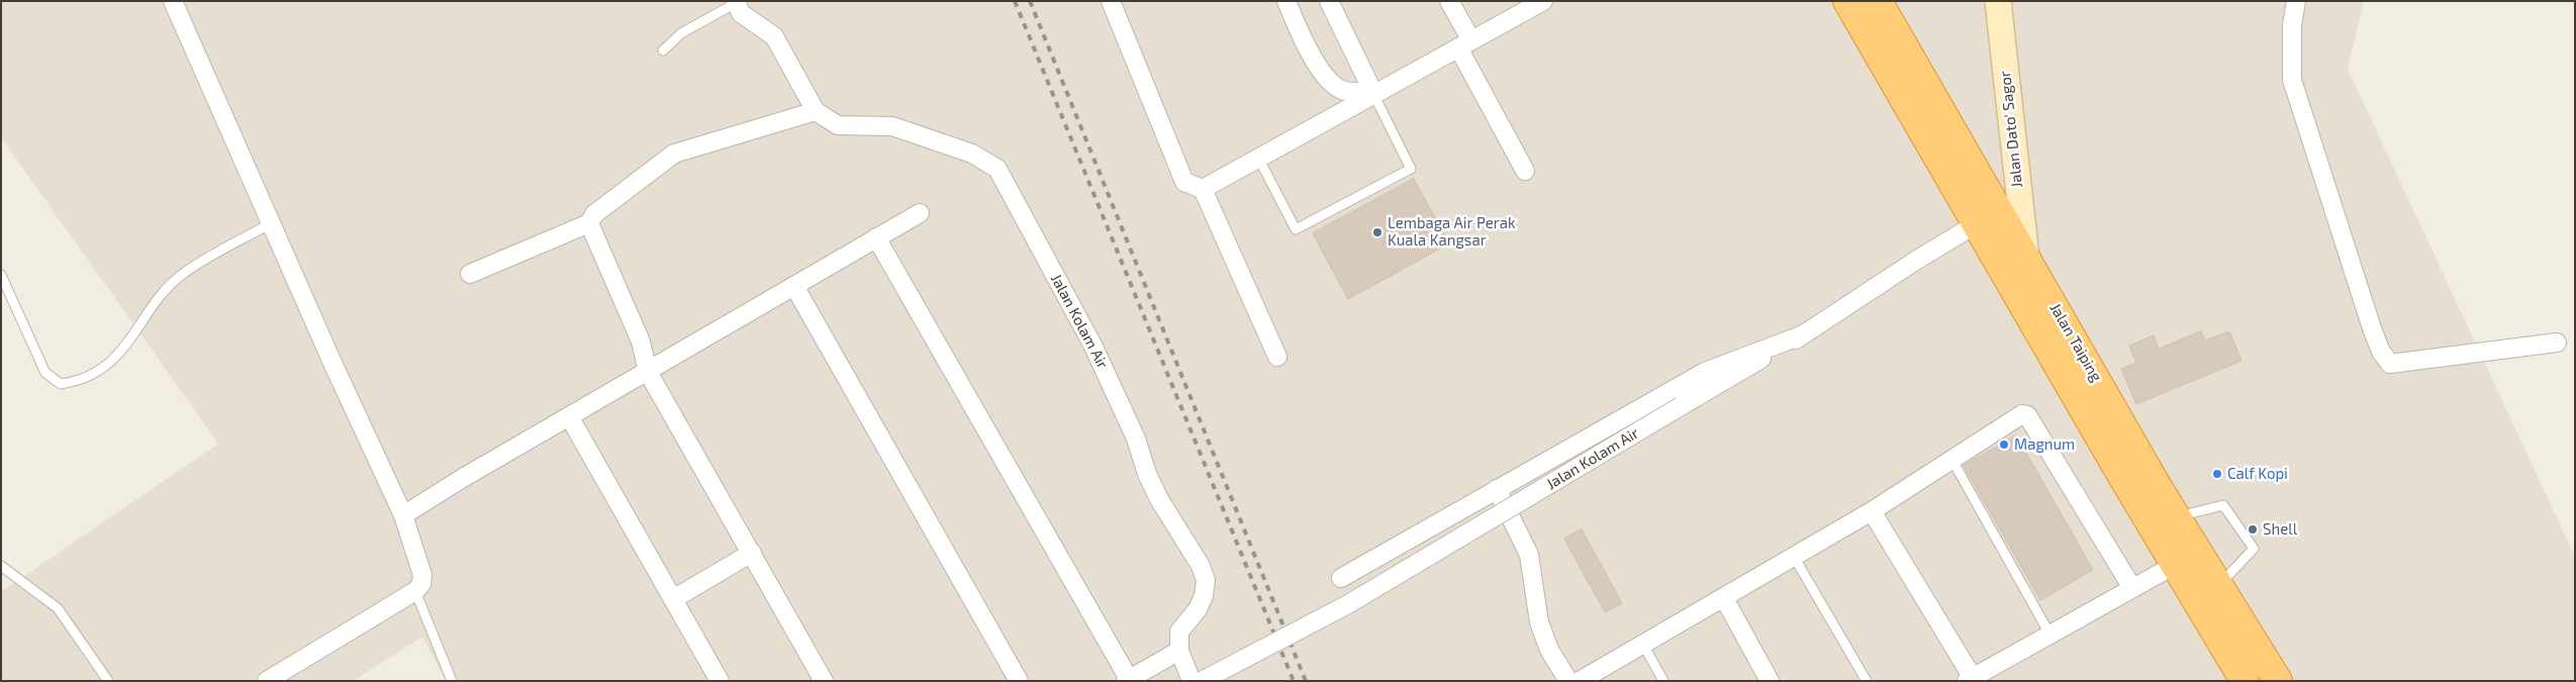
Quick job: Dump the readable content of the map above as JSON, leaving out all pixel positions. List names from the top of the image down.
{
  "streets": {
    "highway": ["Jalan Taiping"],
    "main road": ["Jalan Dato' Sagor"],
    "street": ["Jalan Kolam Air"]
  },
  "crossings": [
    ["Jalan Dato' Sagor", "Jalan Taiping"],
    ["Jalan Kolam Air", "Jalan Taiping"]
  ],
  "places": [
    "Lembaga Air Perak Kuala Kangsar",
    "Magnum",
    "Calf Kopi",
    "Shell"
  ]
}
